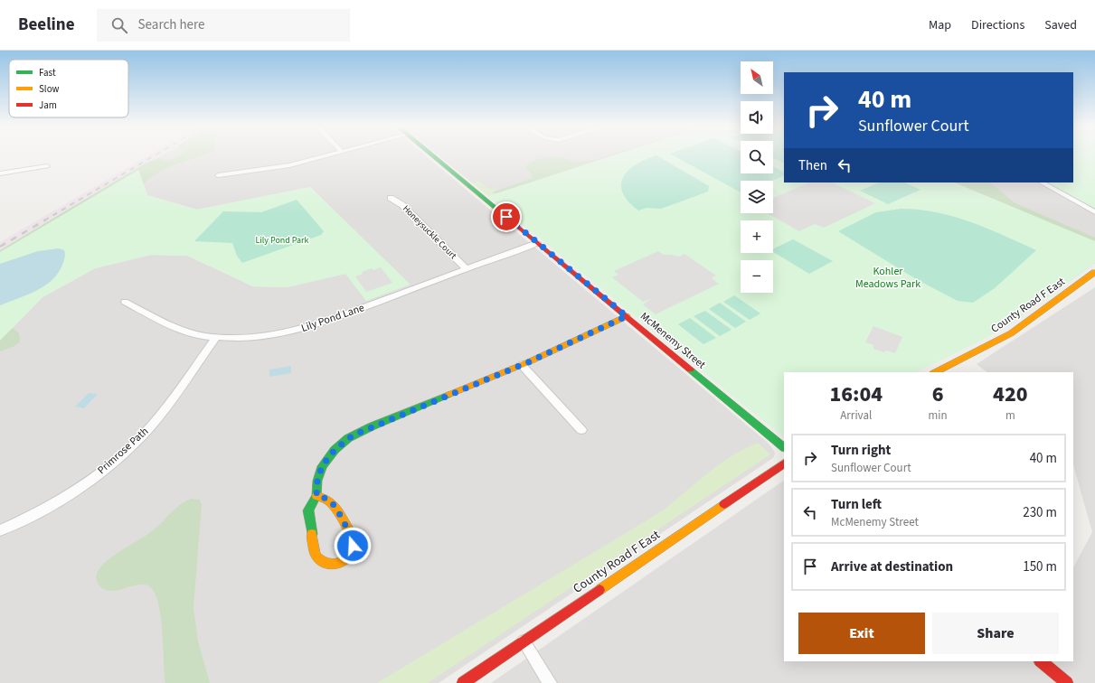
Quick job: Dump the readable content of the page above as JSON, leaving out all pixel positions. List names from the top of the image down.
{
  "streets": {
    "street": [
      "Honeysuckle Court",
      "County Road F East",
      "Lily Pond Lane",
      "McMenemy Street",
      "Primrose Path"
    ]
  },
  "crossings": [
    ["Honeysuckle Court", "Lily Pond Lane"],
    ["Lily Pond Lane", "McMenemy Street"],
    ["Lily Pond Lane", "Primrose Path"]
  ],
  "parks": ["Lily Pond Park", "Kohler Meadows Park"],
  "legend": ["Fast", "Slow", "Jam"],
  "north": "top left",
  "page": {
    "header": "Beeline",
    "search": "Search here",
    "nav": ["Map", "Directions", "Saved"],
    "map_buttons": ["+", "−"],
    "turn": ["40 m", "Sunflower Court"],
    "then": "Then",
    "eta": [
      "16:04",
      "Arrival",
      "6",
      "min",
      "420",
      "m"
    ],
    "list": [
      {
        "name": "Turn right",
        "note": "Sunflower Court",
        "value": "40 m"
      },
      {
        "name": "Turn left",
        "note": "McMenemy Street",
        "value": "230 m"
      },
      {
        "name": "Arrive at destination",
        "value": "150 m"
      }
    ],
    "buttons": ["Exit", "Share"]
  }
}
